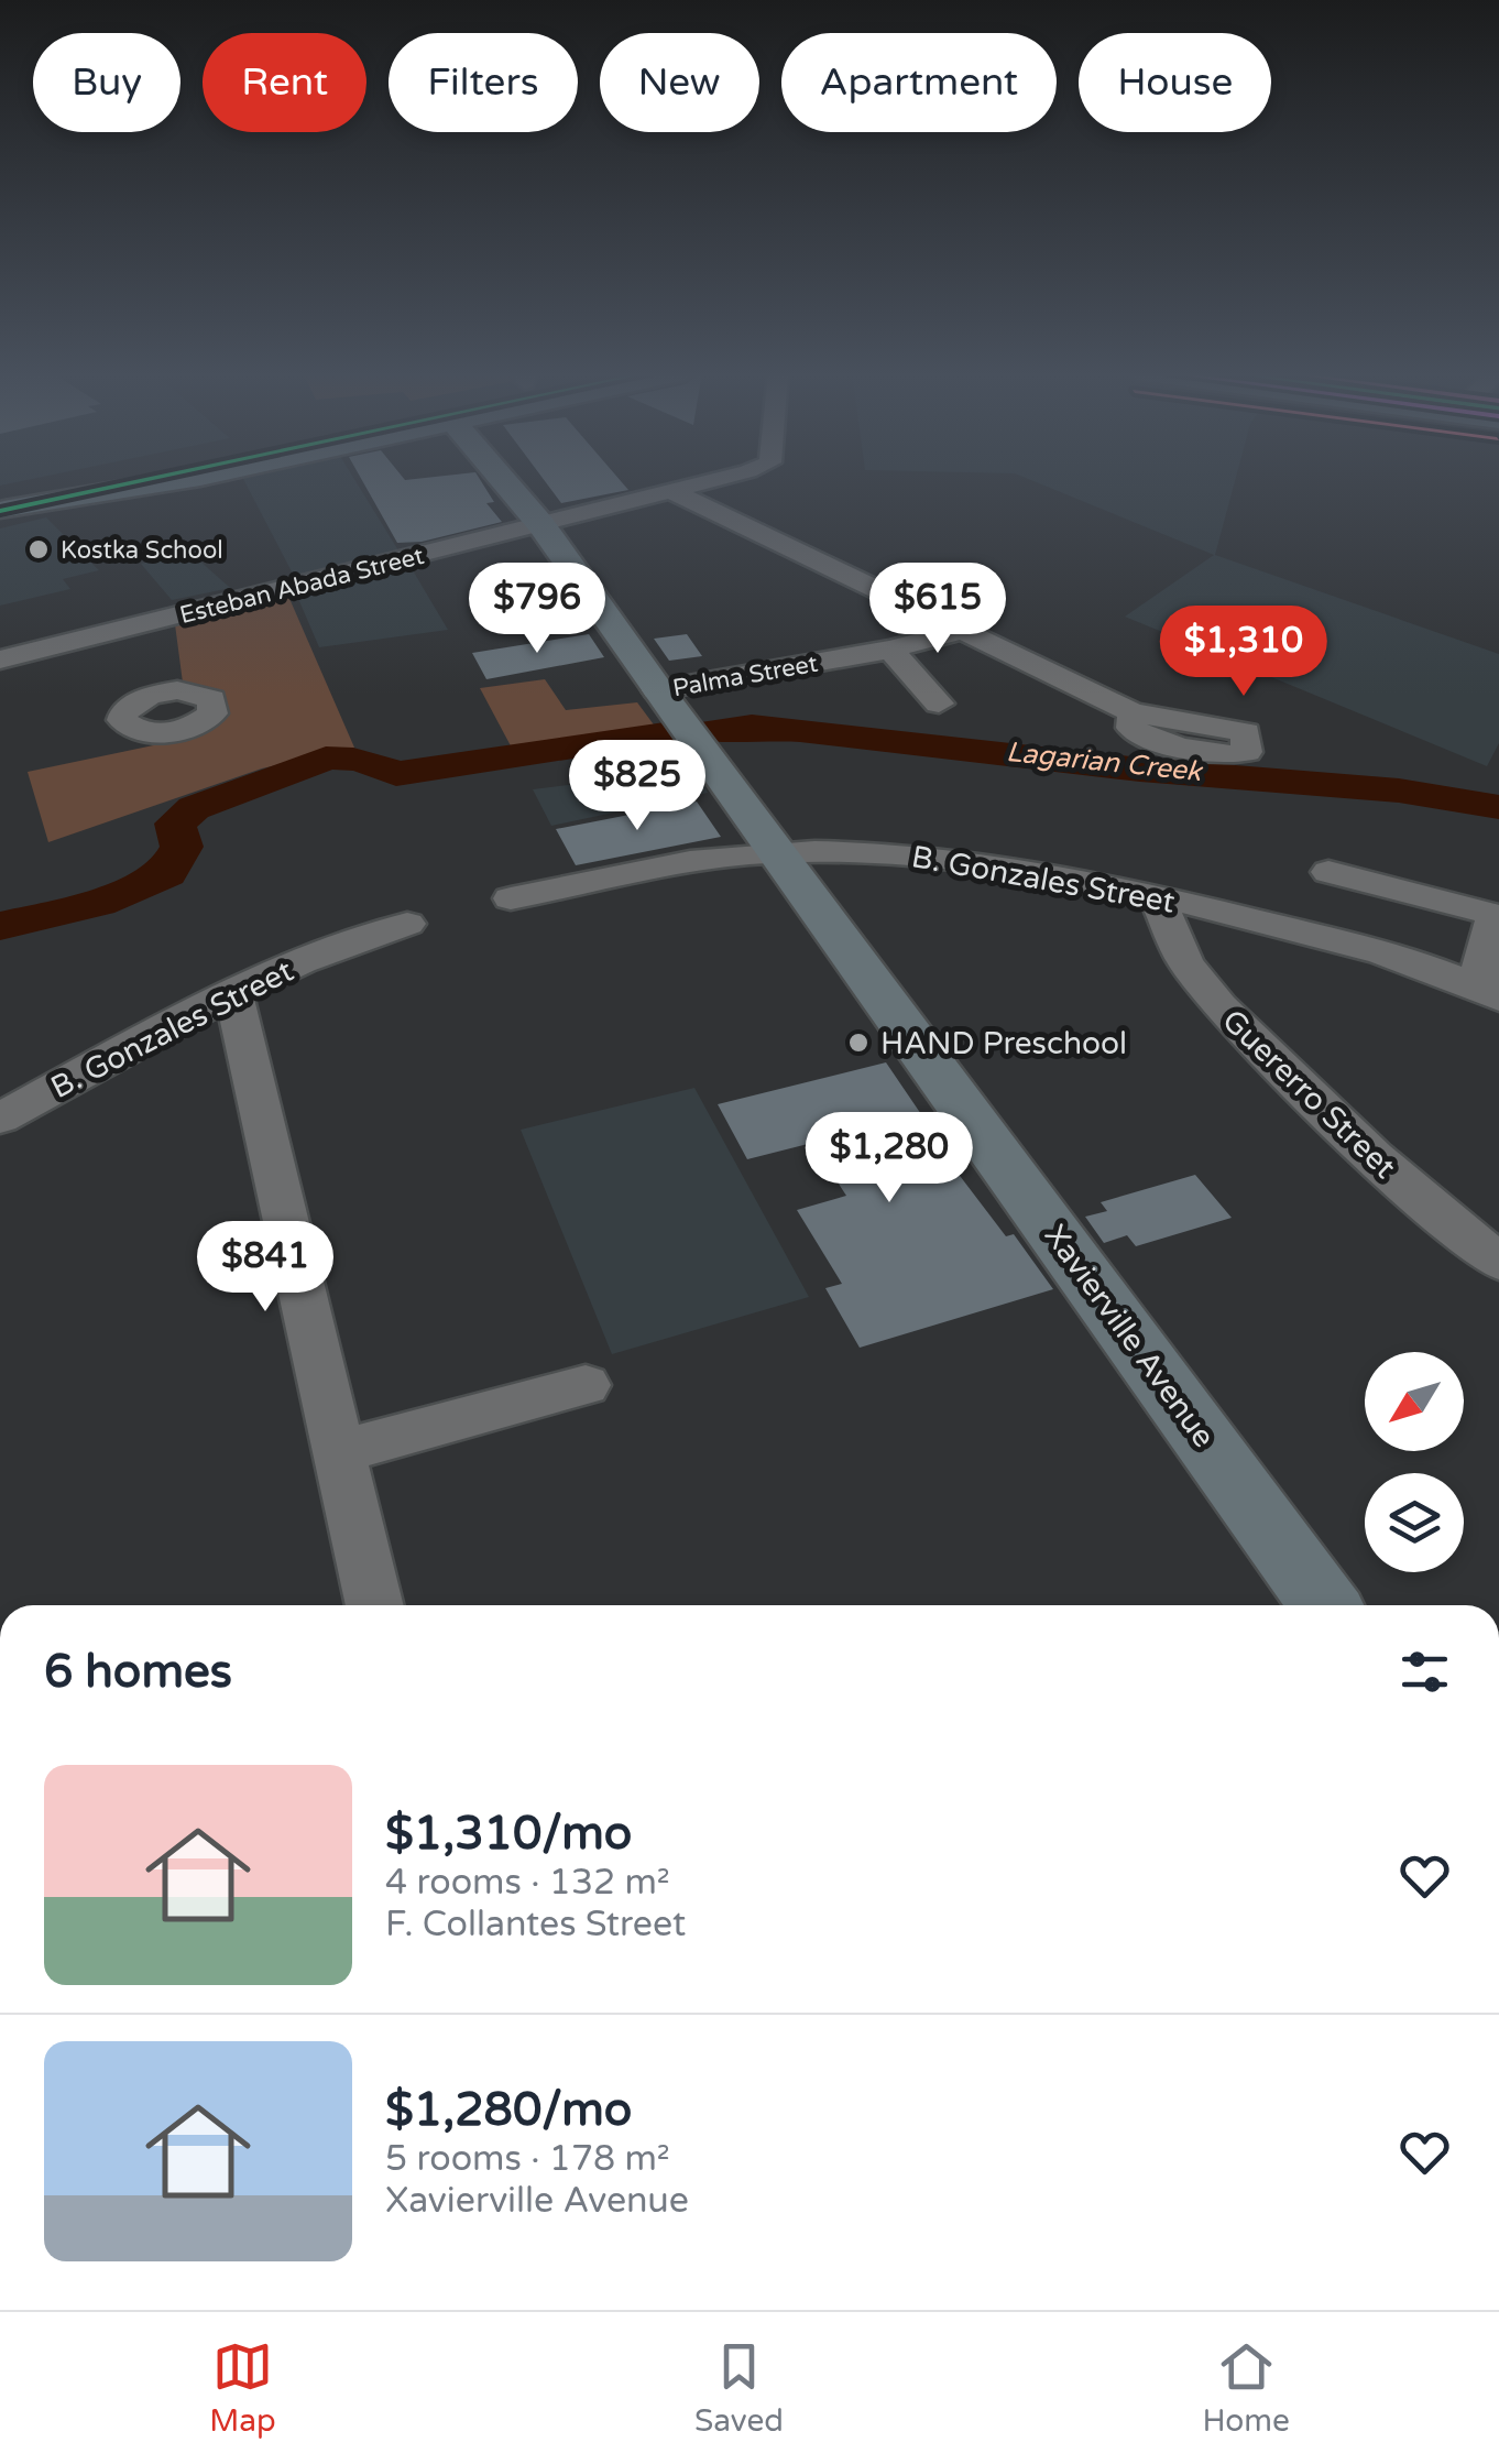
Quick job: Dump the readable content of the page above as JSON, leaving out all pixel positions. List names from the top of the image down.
{
  "streets": {
    "main road": ["Xavierville Avenue"],
    "street": [
      "Esteban Abada Street",
      "Palma Street",
      "B. Gonzales Street",
      "Guererro Street"
    ]
  },
  "crossings": [
    ["Esteban Abada Street", "Xavierville Avenue"],
    ["Palma Street", "Xavierville Avenue"],
    ["B. Gonzales Street", "Guererro Street"],
    ["B. Gonzales Street", "Xavierville Avenue"]
  ],
  "water": ["Lagarian Creek"],
  "places": ["Kostka School", "HAND Preschool"],
  "north": "bottom left",
  "page": {
    "chip": [
      "Buy",
      "Rent",
      "Filters",
      "New",
      "Apartment",
      "House"
    ],
    "price": [
      "$796",
      "$615",
      "$1,310",
      "$825",
      "$1,280",
      "$841"
    ],
    "heading": "6 homes",
    "list": [
      {
        "name": "$1,310/mo",
        "note": "4 rooms · 132 m² · F. Collantes Street"
      },
      {
        "name": "$1,280/mo",
        "note": "5 rooms · 178 m² · Xavierville Avenue"
      }
    ],
    "tabs": ["Map", "Saved", "Home"]
  }
}
